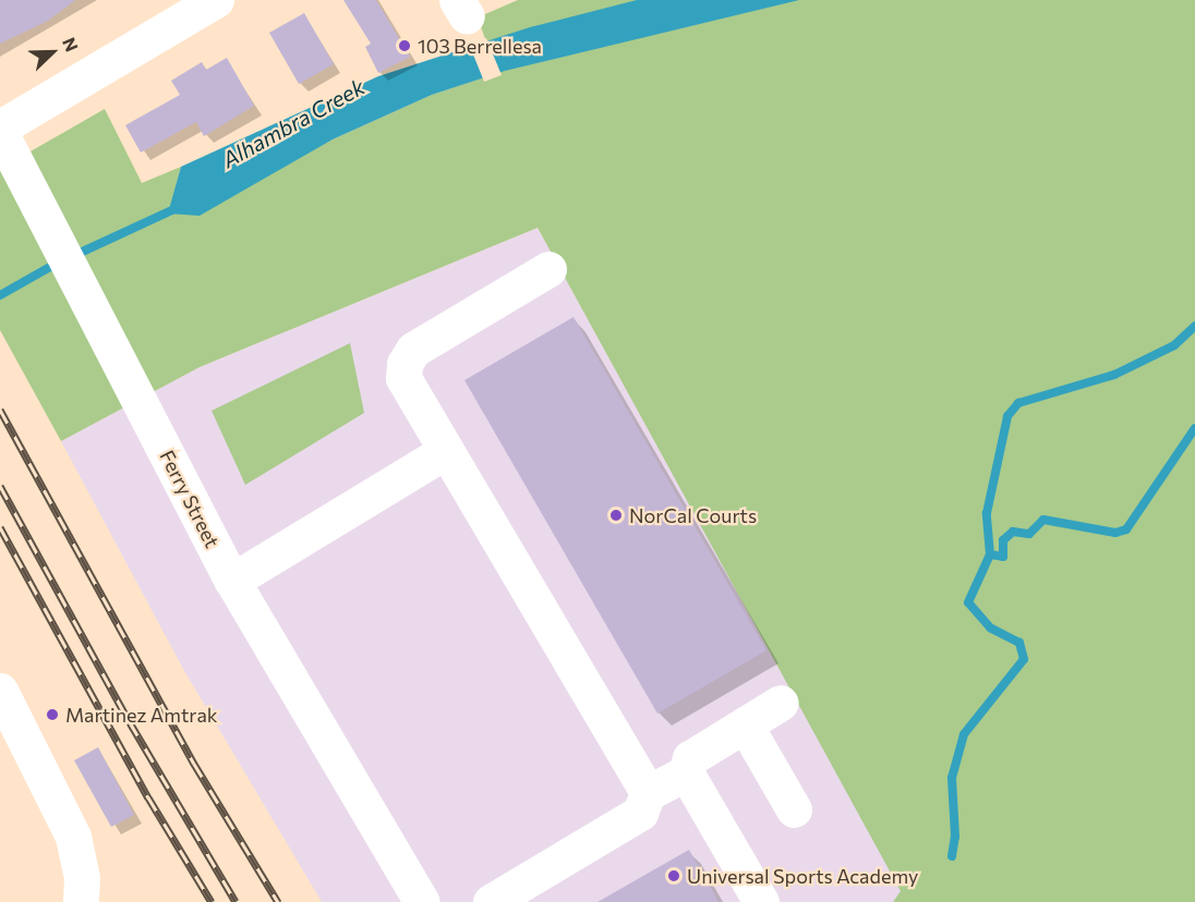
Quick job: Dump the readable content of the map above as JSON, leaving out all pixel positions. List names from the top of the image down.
{
  "streets": {
    "street": ["Ferry Street"]
  },
  "water": ["Alhambra Creek"],
  "places": [
    "103 Berrellesa",
    "NorCal Courts",
    "Martinez Amtrak",
    "Universal Sports Academy"
  ],
  "north": "top right"
}
